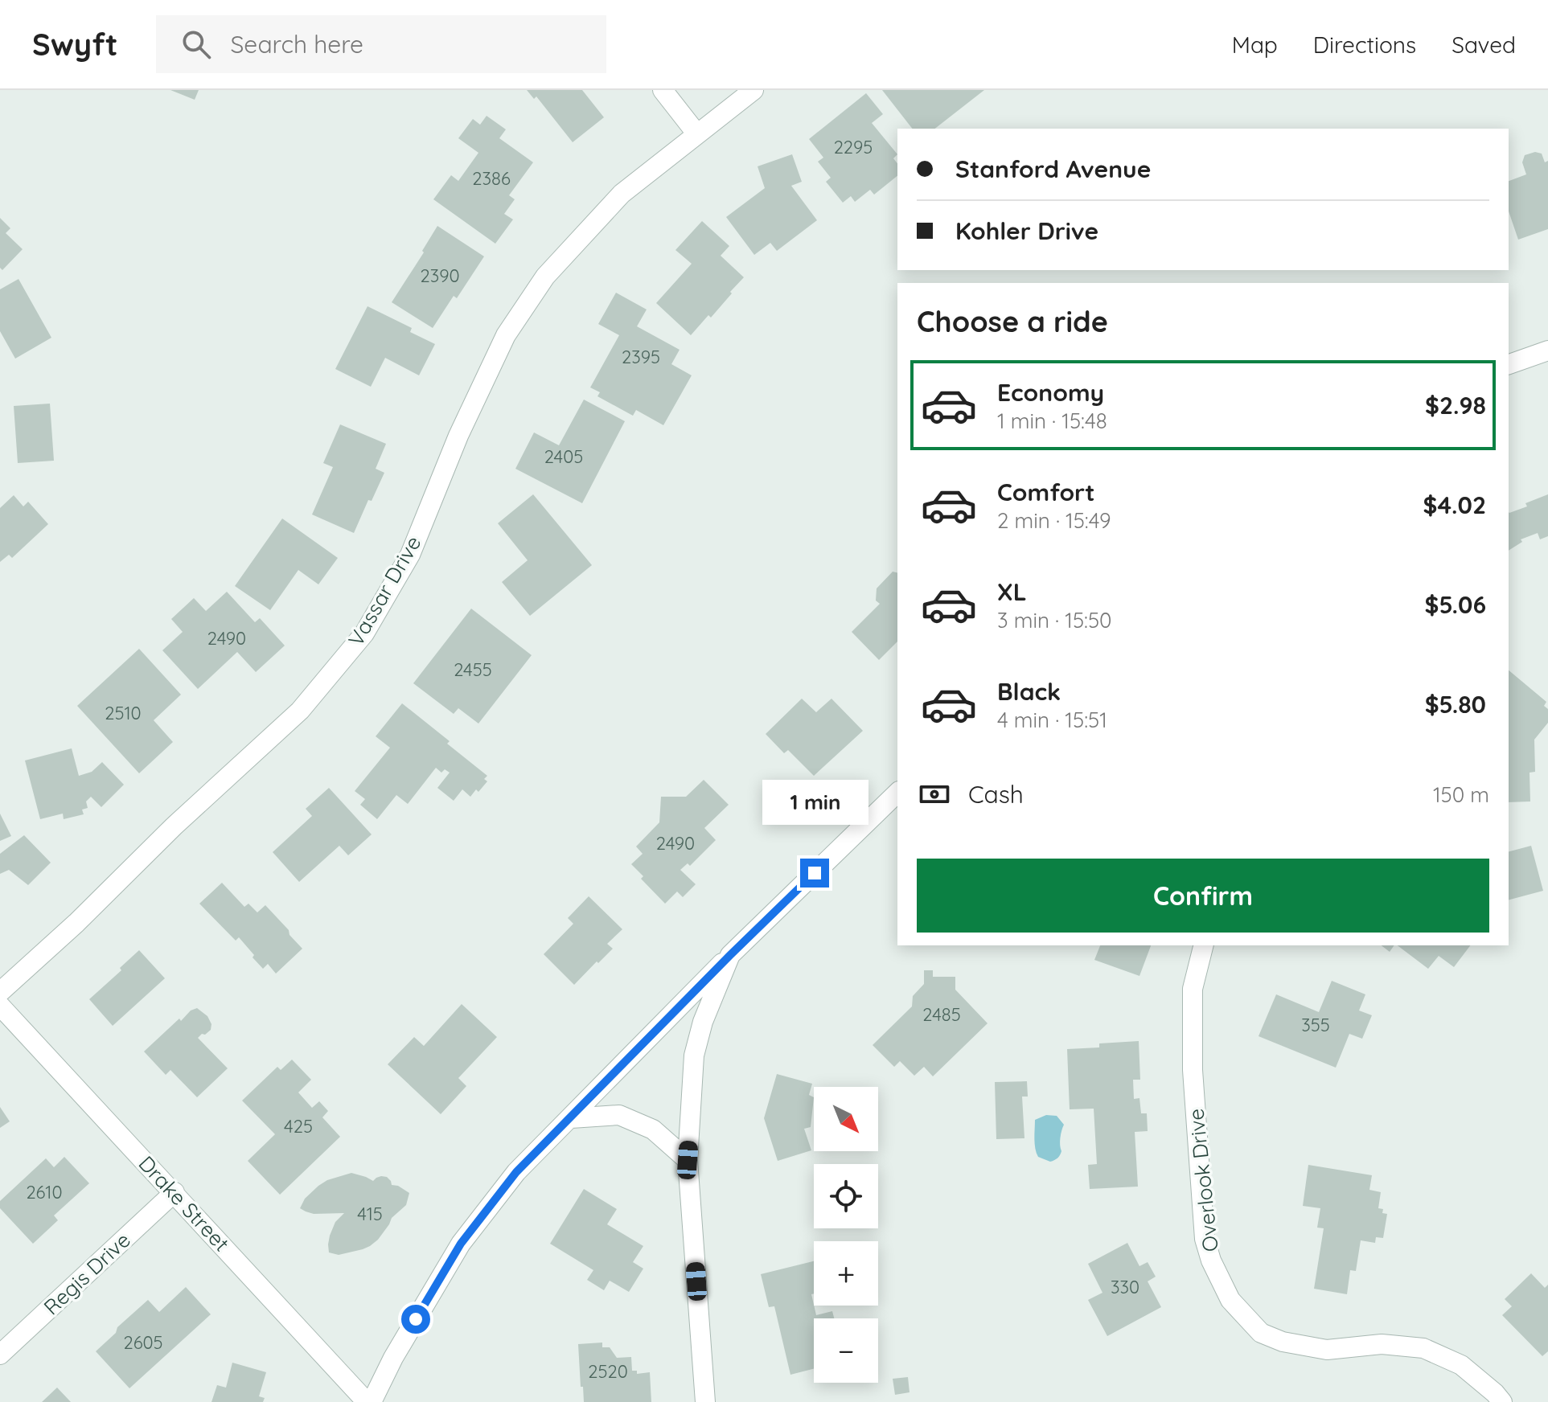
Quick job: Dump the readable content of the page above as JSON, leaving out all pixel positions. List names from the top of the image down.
{
  "streets": {
    "street": [
      "Vassar Drive",
      "Overlook Drive",
      "Drake Street",
      "Regis Drive"
    ]
  },
  "crossings": [
    ["Drake Street", "Regis Drive"]
  ],
  "house_numbers": [
    "2295",
    "2386",
    "2390",
    "2395",
    "2405",
    "2490",
    "2455",
    "2510",
    "2490",
    "2485",
    "355",
    "425",
    "2610",
    "415",
    "330",
    "2605",
    "2520"
  ],
  "north": "bottom right",
  "page": {
    "header": "Swyft",
    "search": "Search here",
    "nav": ["Map", "Directions", "Saved"],
    "banner": ["Stanford Avenue", "Kohler Drive"],
    "heading": "Choose a ride",
    "list": [
      {
        "name": "Economy",
        "note": "1 min · 15:48",
        "value": "$2.98"
      },
      {
        "name": "Comfort",
        "note": "2 min · 15:49",
        "value": "$4.02"
      },
      {
        "name": "XL",
        "note": "3 min · 15:50",
        "value": "$5.06"
      },
      {
        "name": "Black",
        "note": "4 min · 15:51",
        "value": "$5.80"
      }
    ],
    "pay": ["Cash", "150 m"],
    "bubble": "1 min",
    "buttons": "Confirm",
    "map_buttons": ["+", "−"]
  }
}
